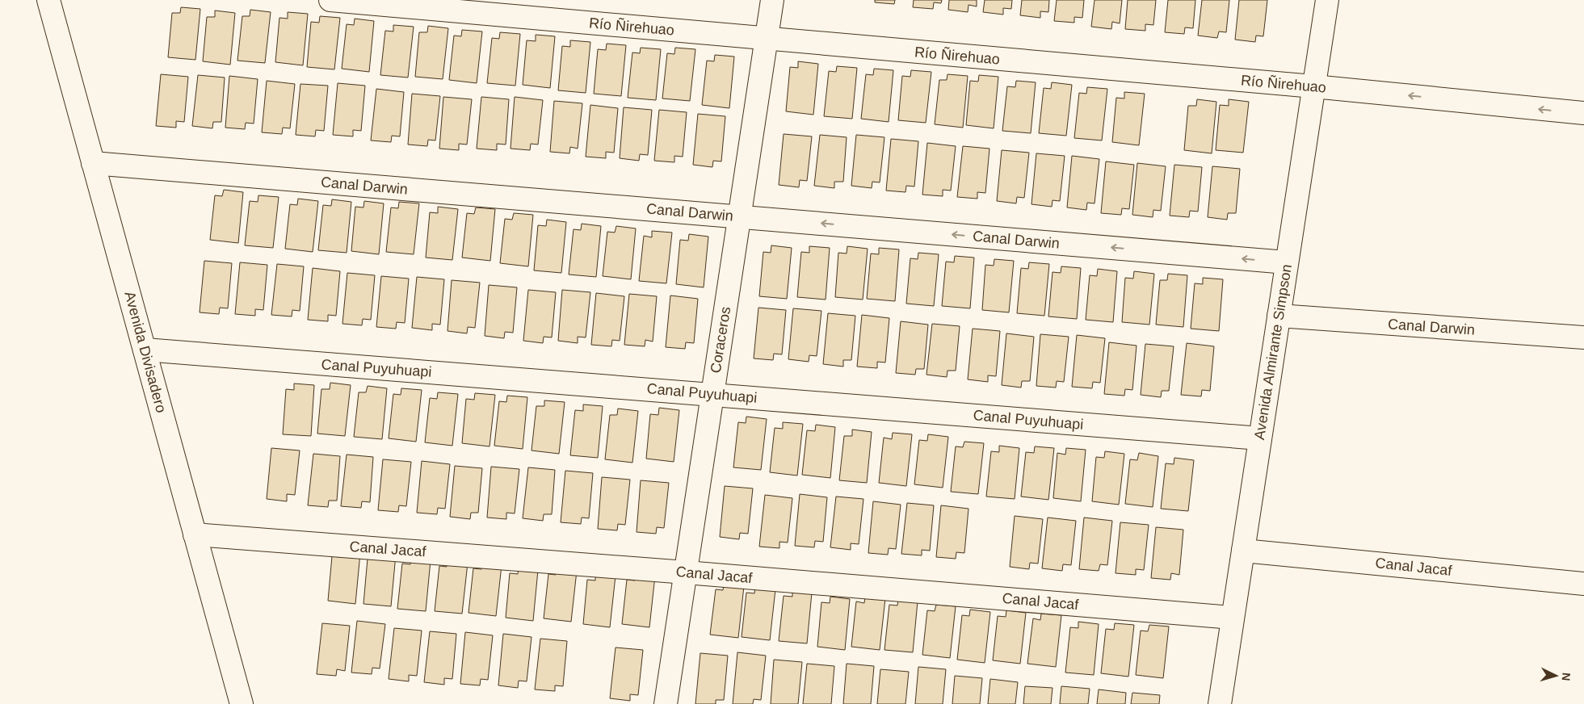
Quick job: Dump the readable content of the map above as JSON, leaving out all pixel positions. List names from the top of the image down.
{
  "streets": {
    "street": [
      "Río Ñirehuao",
      "Canal Darwin",
      "Coraceros",
      "Avenida Divisadero",
      "Avenida Almirante Simpson",
      "Canal Puyuhuapi",
      "Canal Jacaf"
    ]
  },
  "crossings": [
    ["Río Ñirehuao", "Coraceros"],
    ["Río Ñirehuao", "Avenida Almirante Simpson"],
    ["Canal Darwin", "Coraceros"],
    ["Canal Darwin", "Avenida Divisadero"],
    ["Canal Darwin", "Avenida Almirante Simpson"],
    ["Coraceros", "Canal Puyuhuapi"],
    ["Coraceros", "Canal Jacaf"],
    ["Avenida Divisadero", "Canal Puyuhuapi"],
    ["Avenida Divisadero", "Canal Jacaf"],
    ["Avenida Almirante Simpson", "Canal Puyuhuapi"],
    ["Avenida Almirante Simpson", "Canal Jacaf"]
  ],
  "one_way": ["Canal Darwin"],
  "north": "right"
}
